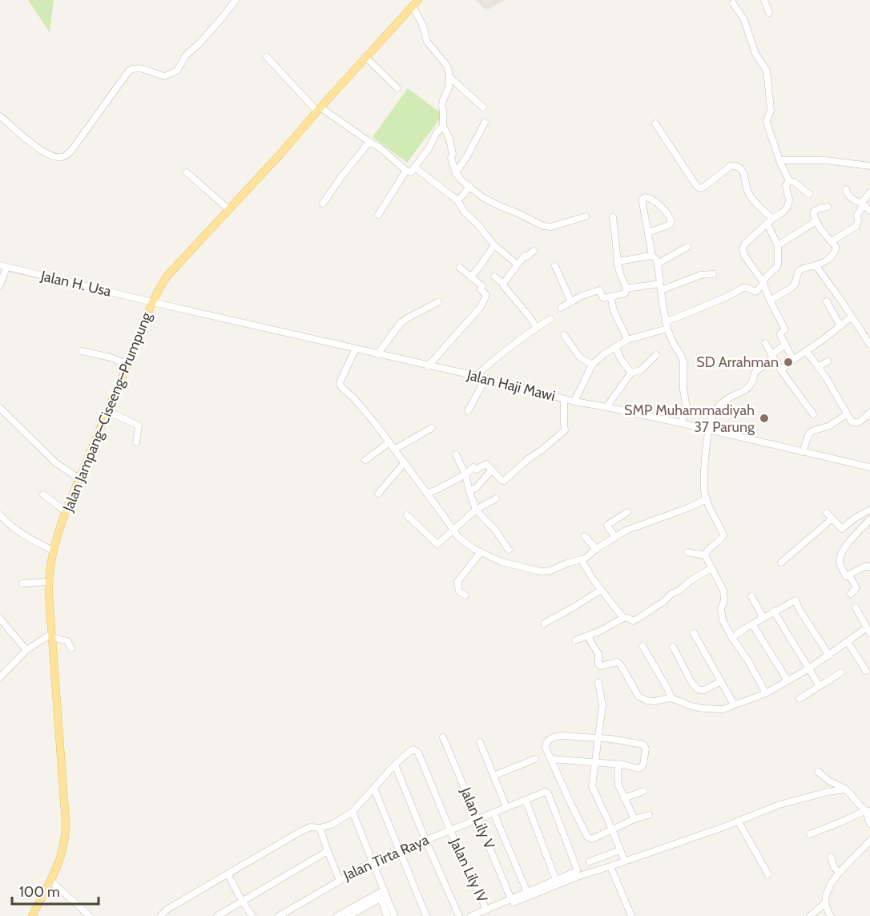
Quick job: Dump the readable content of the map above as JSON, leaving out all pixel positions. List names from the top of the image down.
{
  "streets": {
    "main road": ["Jalan Jampang–Ciseeng–Prumpung"],
    "street": [
      "Jalan H. Usa",
      "Jalan Haji Mawi",
      "Jalan Lily V",
      "Jalan Tirta Raya",
      "Jalan Lily IV"
    ]
  },
  "crossings": [
    ["Jalan H. Usa", "Jalan Haji Mawi"],
    ["Jalan H. Usa", "Jalan Jampang–Ciseeng–Prumpung"],
    ["Jalan Haji Mawi", "Jalan Jampang–Ciseeng–Prumpung"],
    ["Jalan Lily V", "Jalan Tirta Raya"],
    ["Jalan Tirta Raya", "Jalan Lily IV"]
  ],
  "places": ["SD Arrahman", "SMP Muhammadiyah 37 Parung"],
  "scale_bar": "100 m"
}
